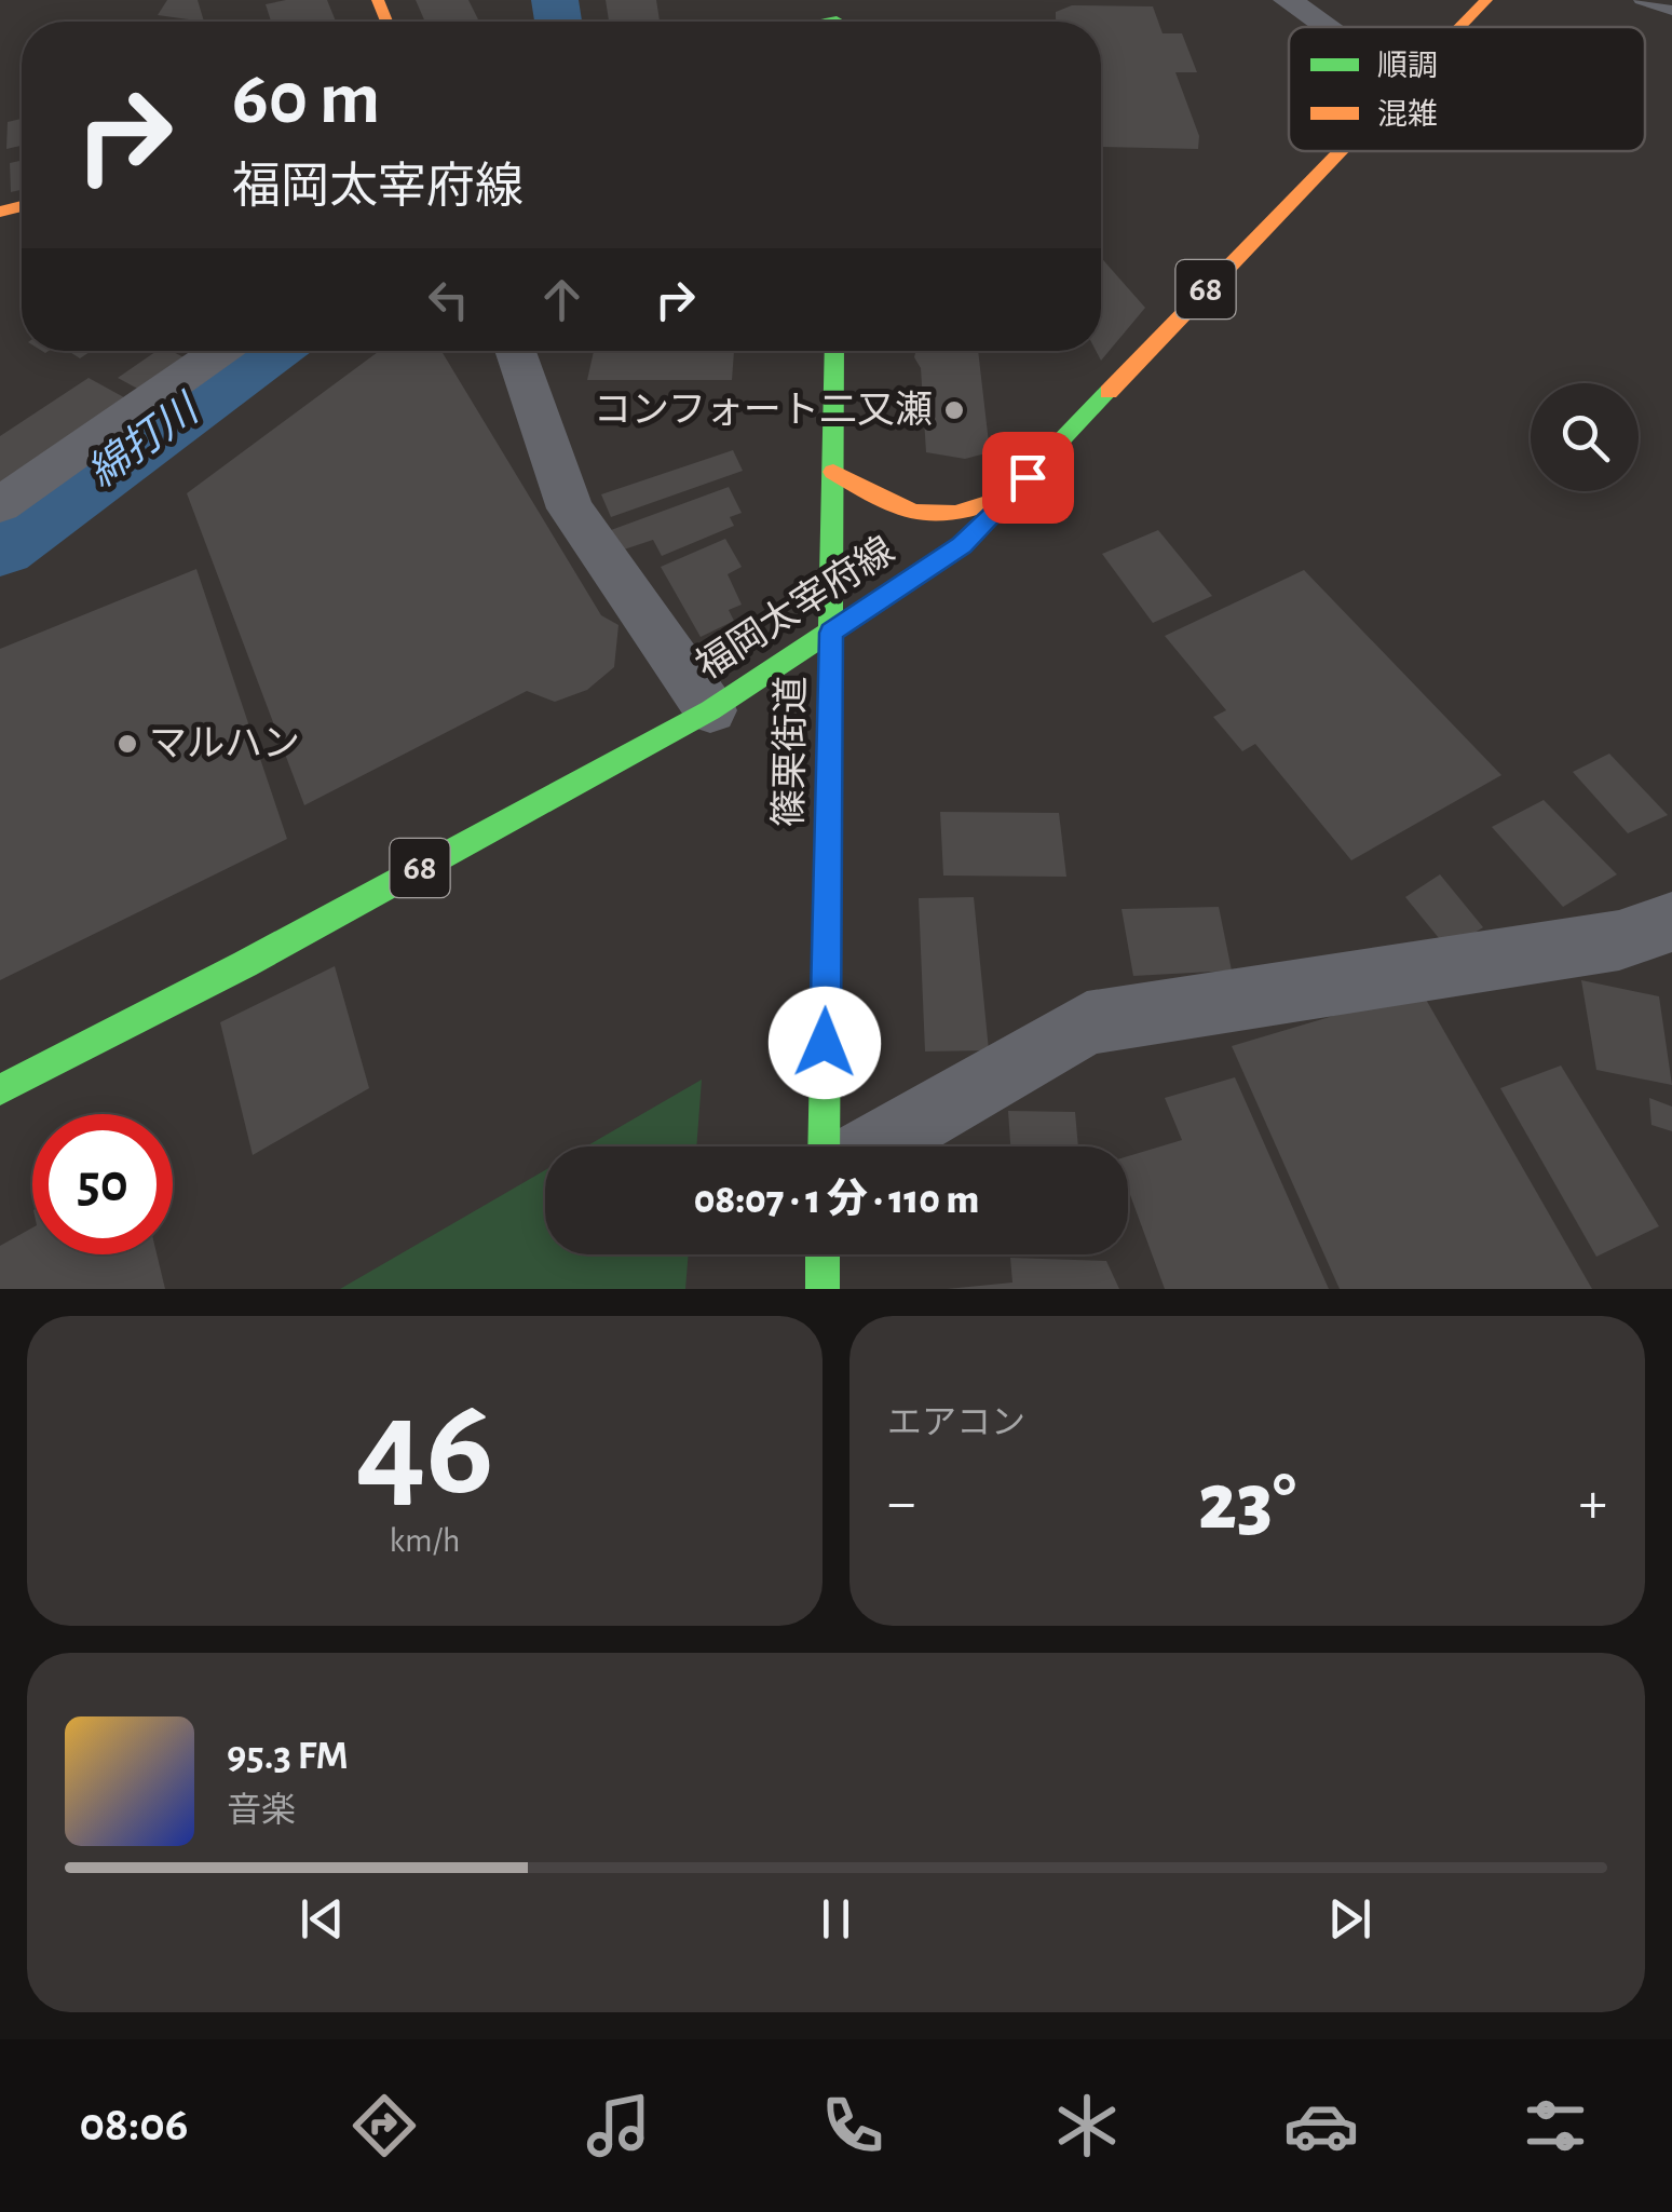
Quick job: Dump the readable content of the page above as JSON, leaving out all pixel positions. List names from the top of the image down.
{
  "streets": {
    "main road": ["68", "福岡太宰府線", "篠栗街道"]
  },
  "crossings": [
    ["福岡太宰府線", "篠栗街道"]
  ],
  "water": ["綿打川"],
  "places": ["コンフォート二又瀬", "マルハン"],
  "legend": ["順調", "混雑"],
  "page": {
    "turn": ["60 m", "福岡太宰府線"],
    "limit": "50",
    "trip": "08:07 · 1 分 · 110 m",
    "tile": [
      ["46", "km/h"],
      "エアコン"
    ],
    "heat": ["−", "23°", "+"],
    "song": ["95.3 FM", "音楽"],
    "tabs": "08:06"
  }
}
